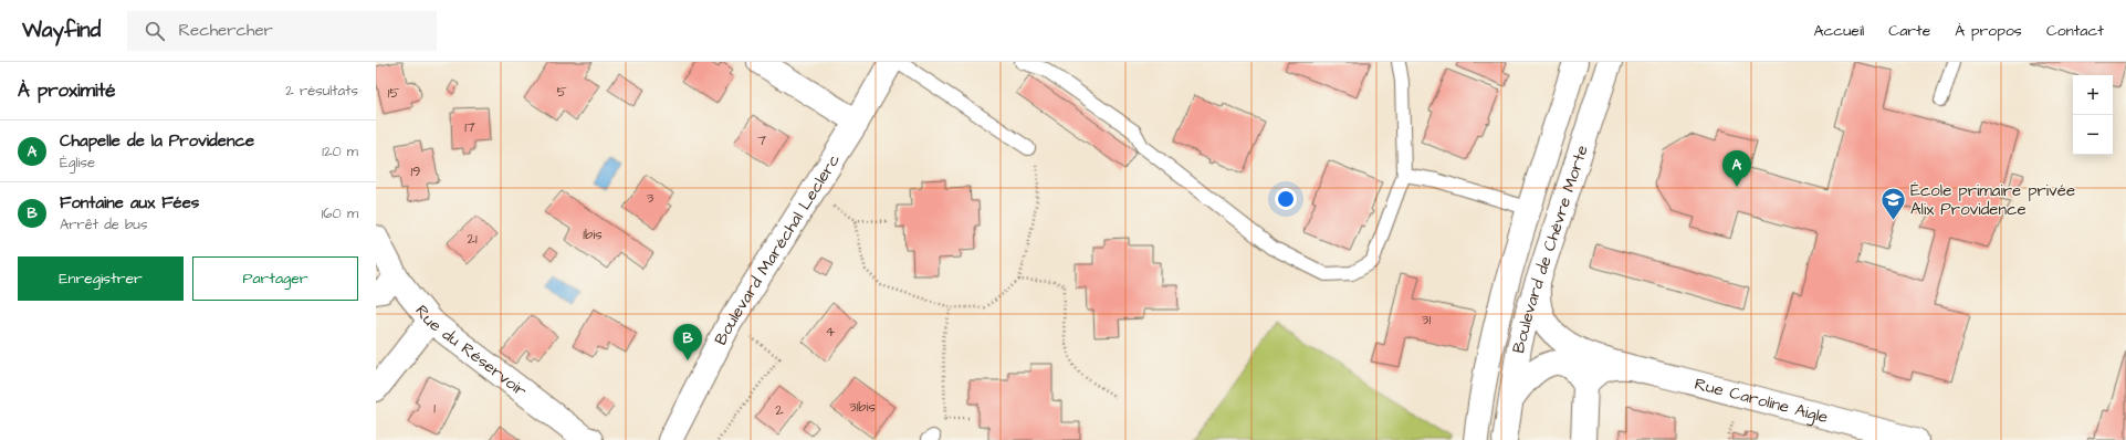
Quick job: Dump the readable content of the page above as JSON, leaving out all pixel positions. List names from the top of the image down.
{
  "streets": {
    "street": [
      "Boulevard Maréchal Leclerc",
      "Boulevard de Chèvre Morte",
      "Rue du Réservoir",
      "Rue Caroline Aigle"
    ]
  },
  "crossings": [
    ["Boulevard de Chèvre Morte", "Rue Caroline Aigle"]
  ],
  "places": {
    "school or university": ["École primaire privée Alix Providence"]
  },
  "house_numbers": [
    "5",
    "15",
    "17",
    "7",
    "19",
    "3",
    "1bis",
    "21",
    "31",
    "4",
    "31bis",
    "1",
    "2"
  ],
  "page": {
    "header": "Wayfind",
    "search": "Rechercher",
    "nav": [
      "Accueil",
      "Carte",
      "À propos",
      "Contact"
    ],
    "heading": ["À proximité", "2 résultats"],
    "map_buttons": ["+", "−"],
    "list": [
      {
        "mark": "A",
        "name": "Chapelle de la Providence",
        "note": "Église",
        "value": "120 m"
      },
      {
        "mark": "B",
        "name": "Fontaine aux Fées",
        "note": "Arrêt de bus",
        "value": "160 m"
      }
    ],
    "pins": ["A", "B"],
    "buttons": ["Enregistrer", "Partager"]
  }
}
